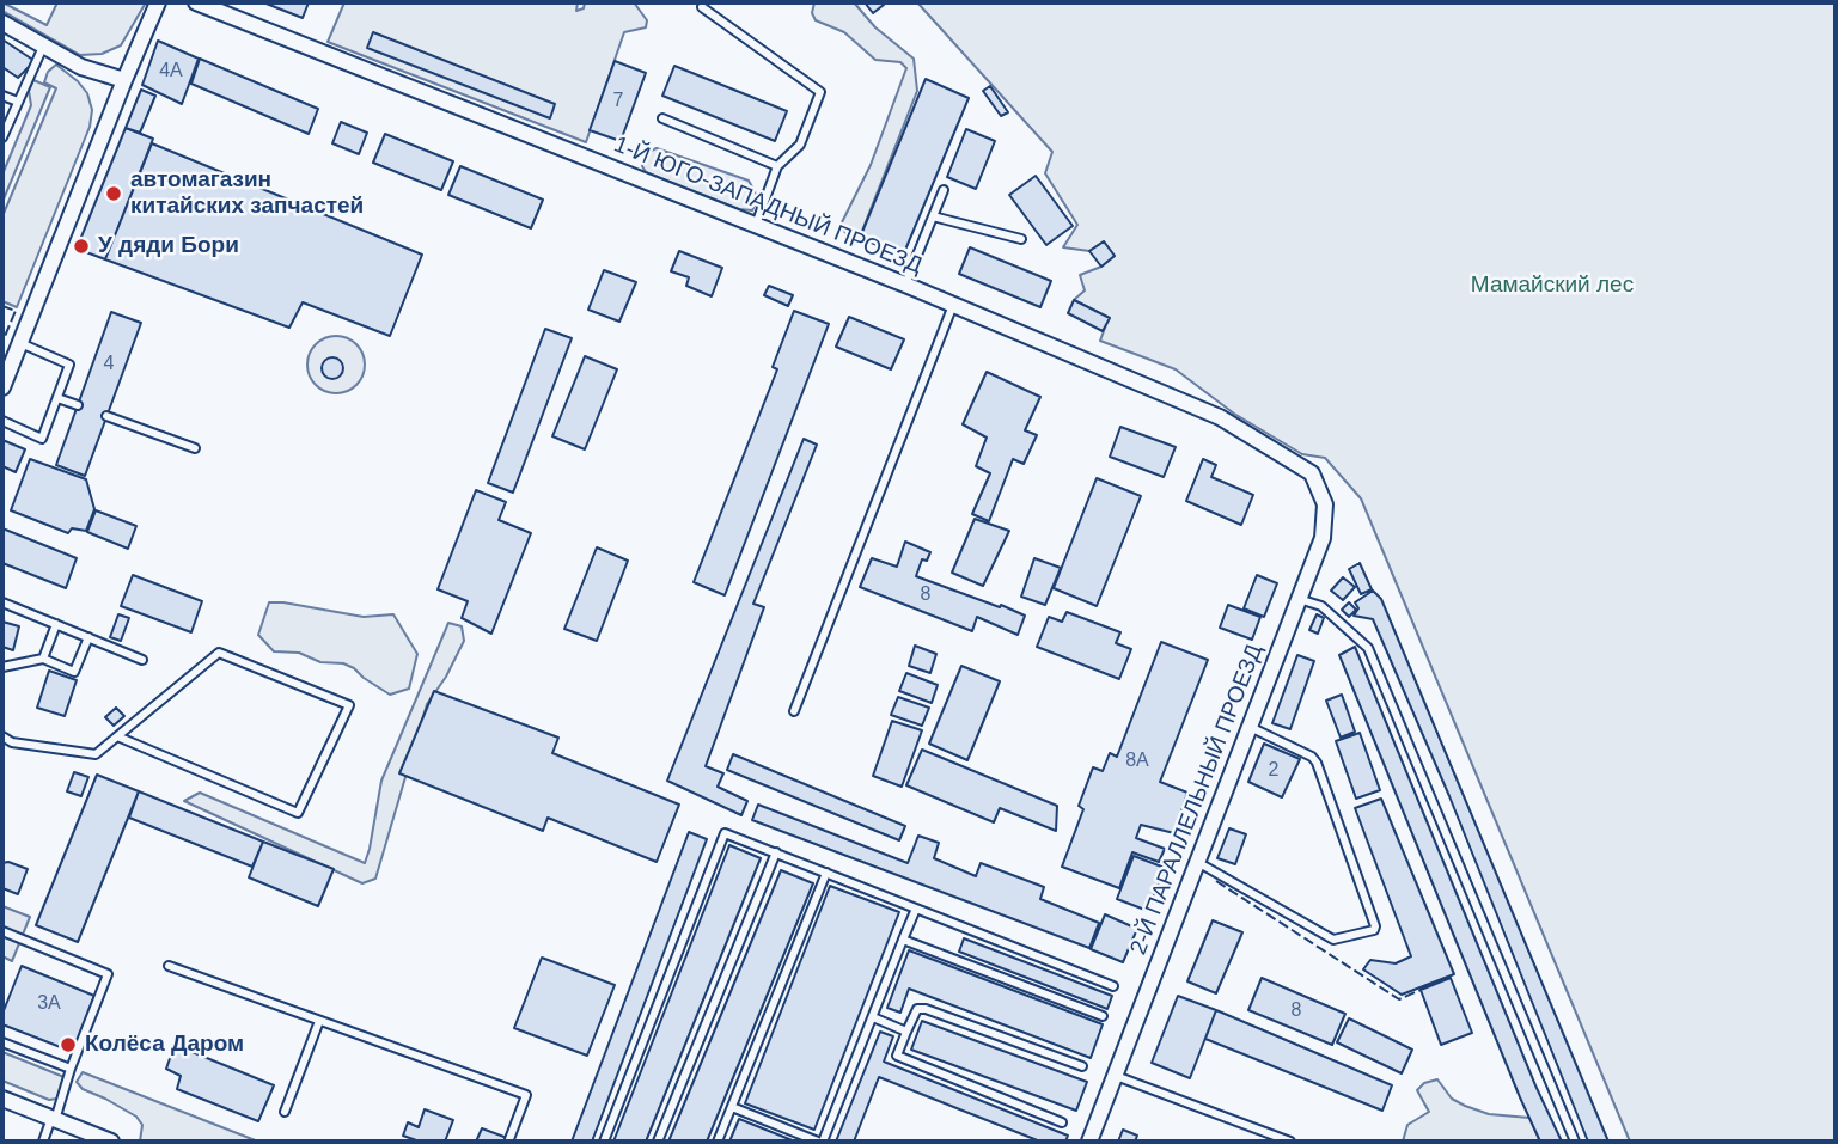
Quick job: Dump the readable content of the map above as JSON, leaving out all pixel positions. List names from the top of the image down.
{
  "streets": {
    "street": ["1-Й ЮГО-ЗАПАДНЫЙ ПРОЕЗД", "2-Й ПАРАЛЛЕЛЬНЫЙ ПРОЕЗД"]
  },
  "crossings": [
    ["1-Й ЮГО-ЗАПАДНЫЙ ПРОЕЗД", "2-Й ПАРАЛЛЕЛЬНЫЙ ПРОЕЗД"]
  ],
  "parks": ["Мамайский лес"],
  "places": ["автомагазин китайских запчастей", "У дяди Бори", "Колёса Даром"],
  "house_numbers": [
    "4А",
    "7",
    "4",
    "8",
    "8А",
    "2",
    "3А",
    "8"
  ]
}
